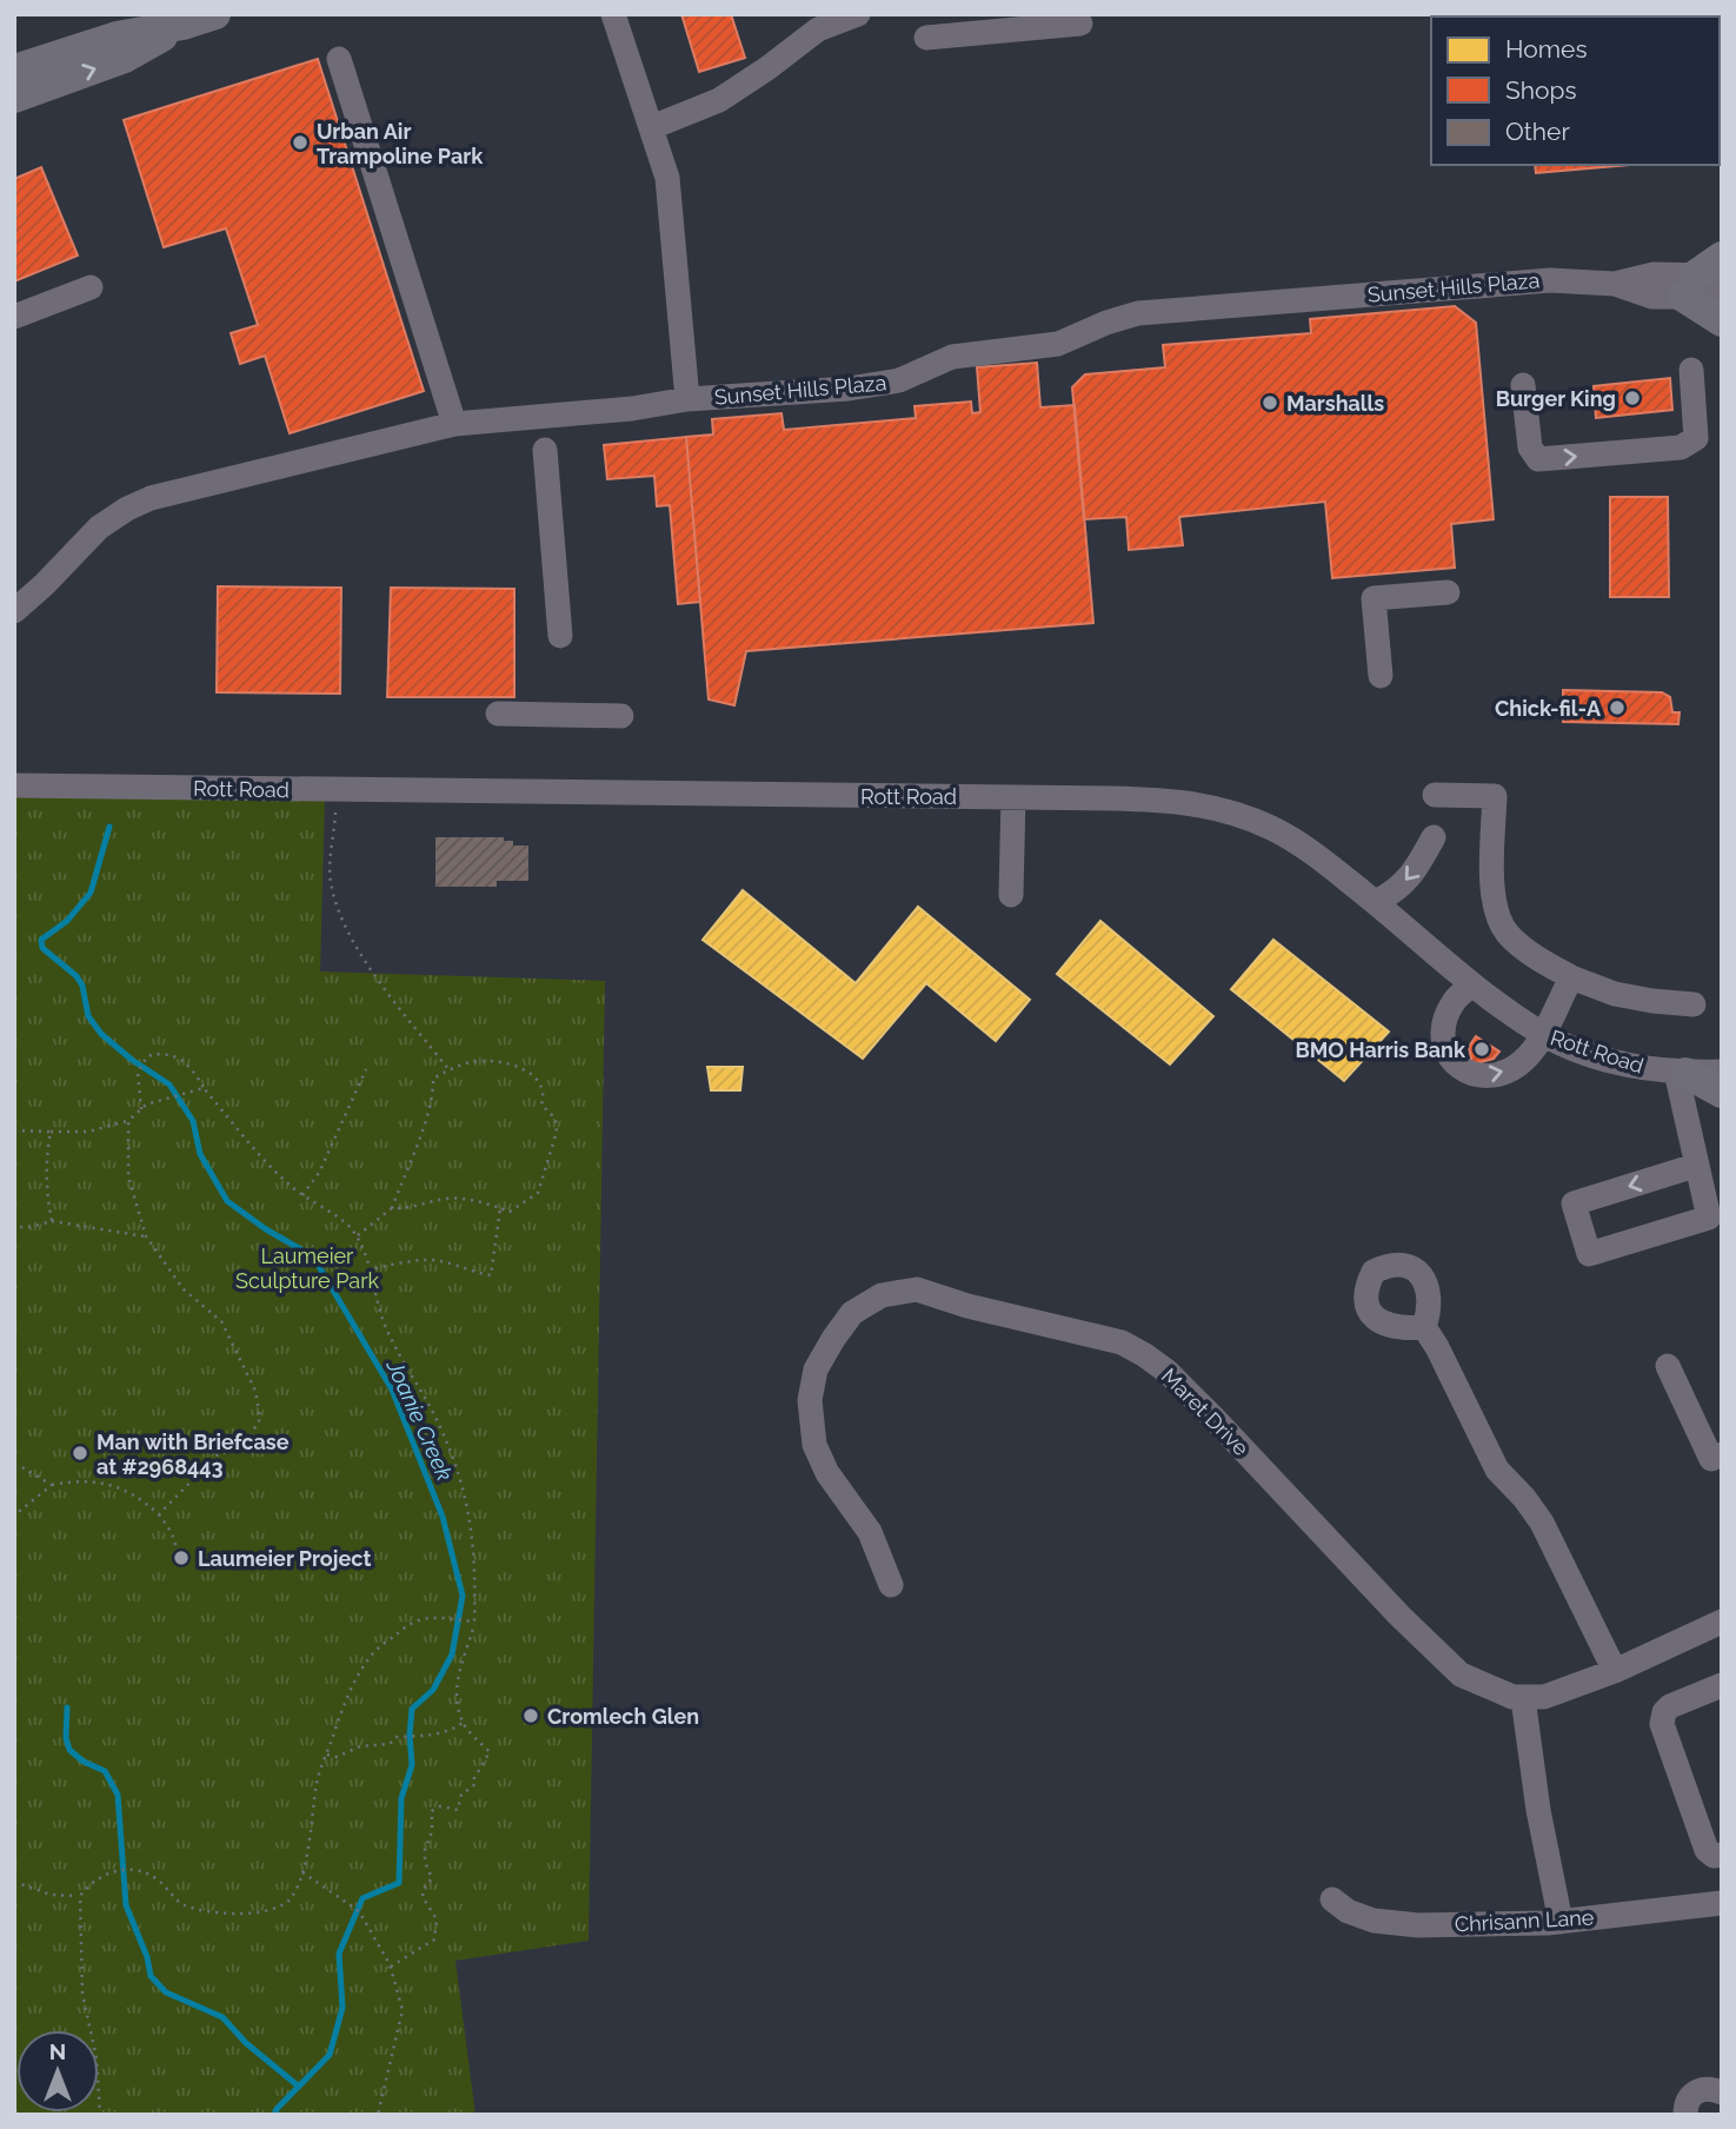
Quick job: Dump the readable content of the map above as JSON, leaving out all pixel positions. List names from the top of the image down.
{
  "streets": {
    "street": [
      "Sunset Hills Plaza",
      "Rott Road",
      "Maret Drive",
      "Chrisann Lane"
    ]
  },
  "water": ["Joanie Creek"],
  "parks": ["Laumeier Sculpture Park"],
  "places": [
    "Urban Air Trampoline Park",
    "Burger King",
    "Marshalls",
    "Chick-fil-A",
    "BMO Harris Bank",
    "Man with Briefcase at #2968443",
    "Laumeier Project",
    "Cromlech Glen"
  ],
  "legend": ["Homes", "Shops", "Other"],
  "north": "top"
}
